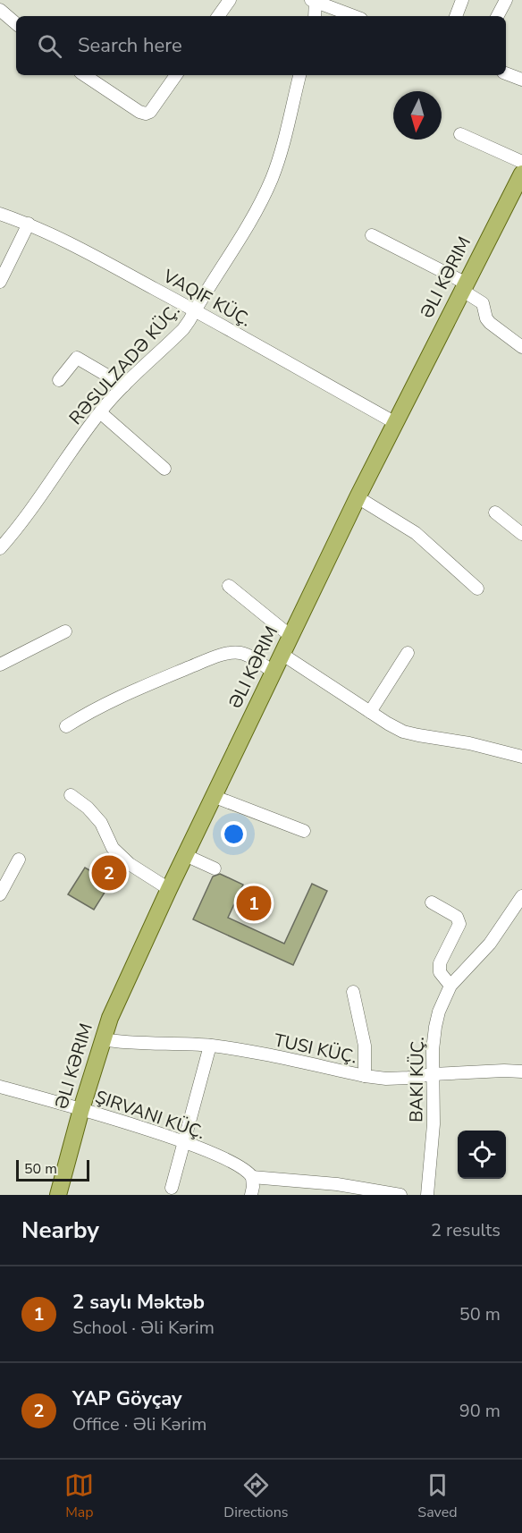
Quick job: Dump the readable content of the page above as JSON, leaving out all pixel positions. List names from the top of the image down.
{
  "streets": {
    "main road": ["ƏLI KƏRIM"],
    "street": [
      "VAQIF KÜÇ.",
      "RƏSULZADƏ KÜÇ.",
      "TUSI KÜÇ.",
      "ŞIRVANI KÜÇ."
    ]
  },
  "crossings": [
    ["ƏLI KƏRIM", "VAQIF KÜÇ."],
    ["ƏLI KƏRIM", "TUSI KÜÇ."],
    ["ƏLI KƏRIM", "ŞIRVANI KÜÇ."],
    ["VAQIF KÜÇ.", "RƏSULZADƏ KÜÇ."]
  ],
  "scale_bar": "50 m",
  "north": "bottom",
  "page": {
    "search": "Search here",
    "pins": ["2", "1"],
    "scale": "50 m",
    "heading": ["Nearby", "2 results"],
    "list": [
      {
        "mark": "1",
        "name": "2 saylı Məktəb",
        "note": "School · Əli Kərim",
        "value": "50 m"
      },
      {
        "mark": "2",
        "name": "YAP Göyçay",
        "note": "Office · Əli Kərim",
        "value": "90 m"
      }
    ],
    "nav": ["Map", "Directions", "Saved"]
  }
}
